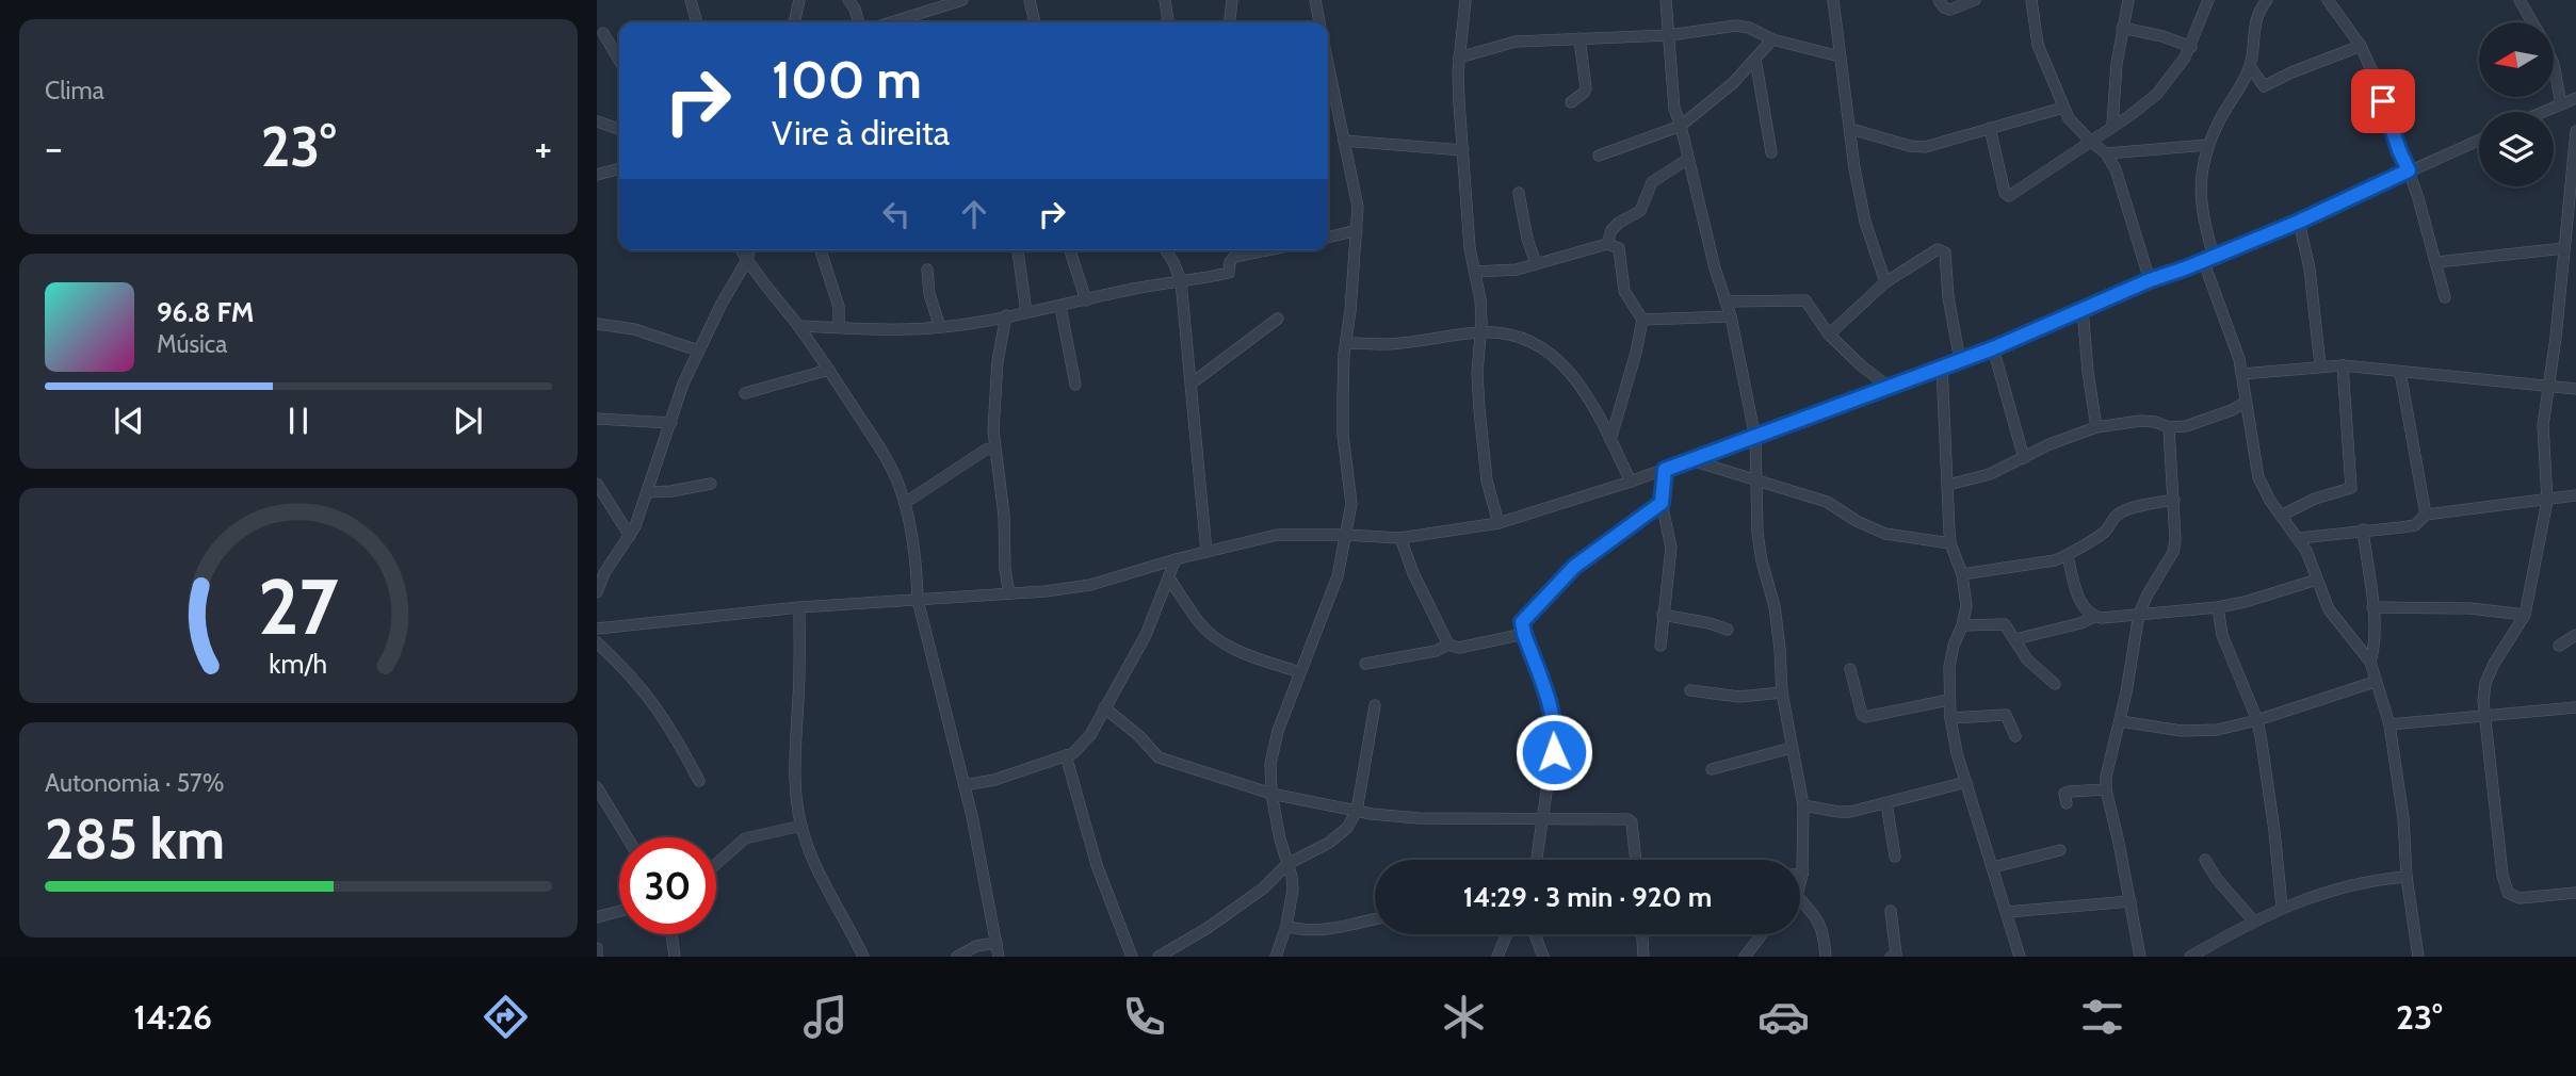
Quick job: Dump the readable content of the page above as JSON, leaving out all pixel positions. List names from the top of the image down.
{
  "north": "left",
  "page": {
    "tile": [
      "Clima",
      ["Autonomia · 57%", "285 km"]
    ],
    "turn": ["100 m", "Vire à direita"],
    "heat": ["−", "23°", "+"],
    "song": ["96.8 FM", "Música"],
    "limit": "30",
    "trip": "14:29 · 3 min · 920 m",
    "tabs": ["14:26", "23°"],
    "gauge": ["27", "km/h"]
  }
}
